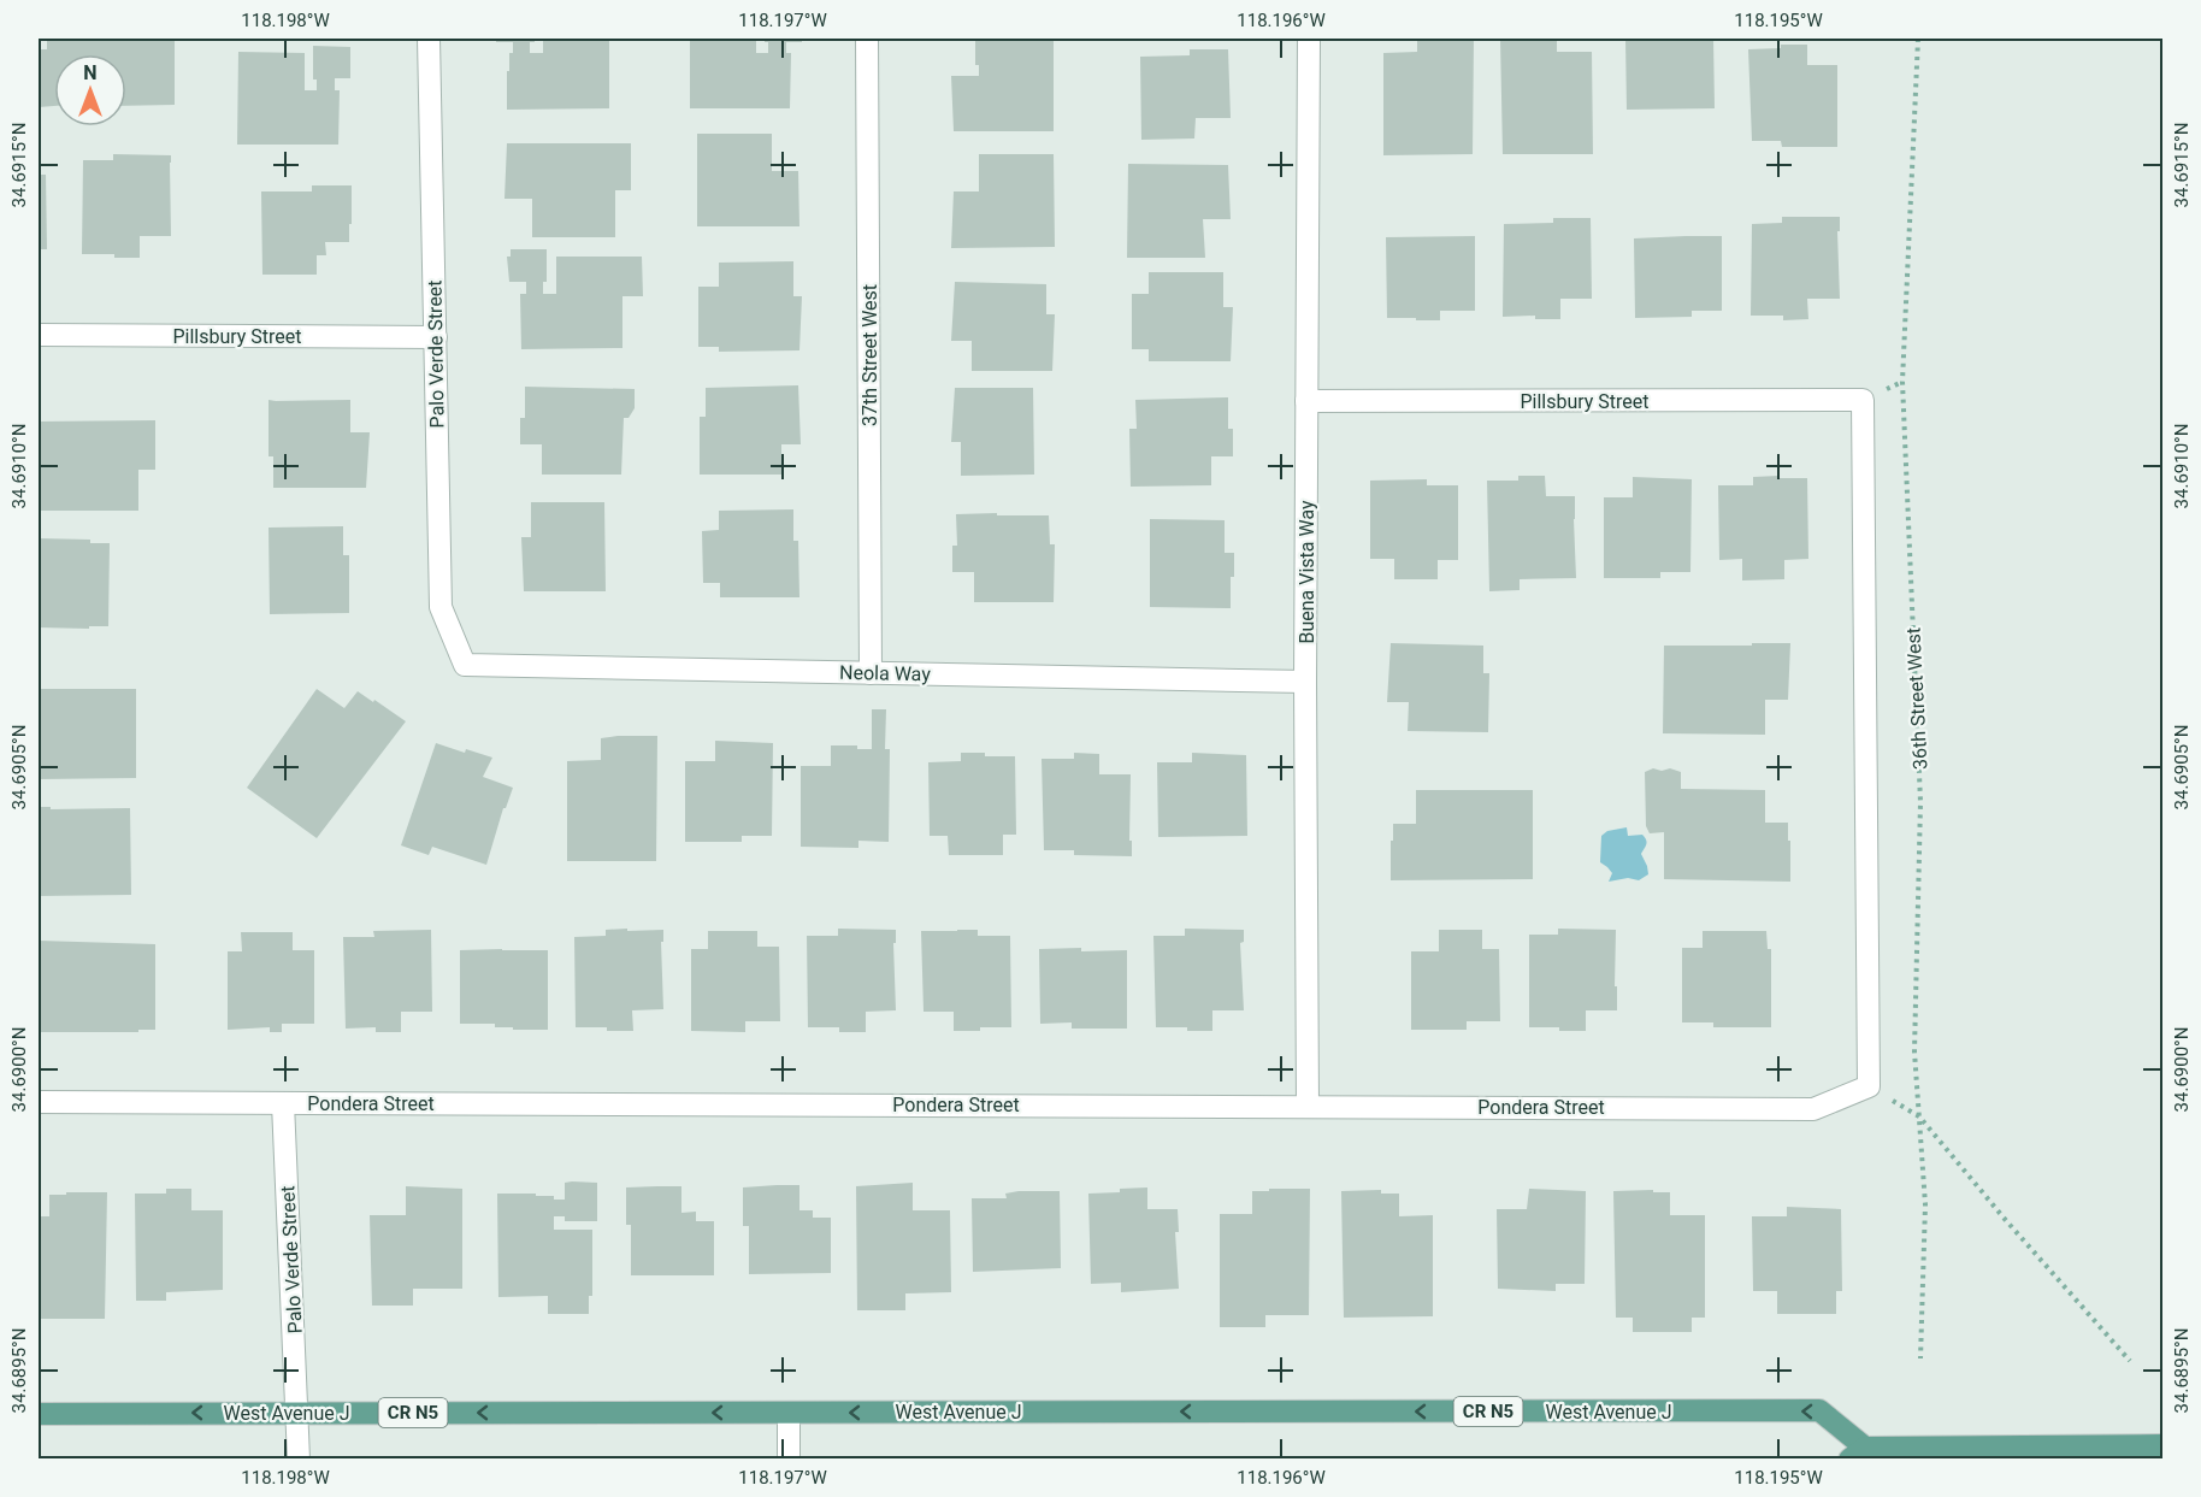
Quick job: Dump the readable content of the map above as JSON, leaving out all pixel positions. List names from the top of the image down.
{
  "streets": {
    "main road": ["West Avenue J", "CR N5"],
    "street": [
      "Pillsbury Street",
      "Palo Verde Street",
      "37th Street West",
      "Buena Vista Way",
      "Neola Way",
      "Pondera Street"
    ],
    "path": ["36th Street West"]
  },
  "crossings": [
    ["Pillsbury Street", "Palo Verde Street"],
    ["Pillsbury Street", "Buena Vista Way"],
    ["Pillsbury Street", "Pondera Street"],
    ["Palo Verde Street", "Neola Way"],
    ["Palo Verde Street", "Pondera Street"],
    ["Palo Verde Street", "West Avenue J"],
    ["37th Street West", "Neola Way"],
    ["Buena Vista Way", "Neola Way"],
    ["Buena Vista Way", "Pondera Street"]
  ],
  "one_way": ["West Avenue J"],
  "north": "top",
  "coordinates": [
    "118.198°W",
    "118.197°W",
    "118.196°W",
    "118.195°W",
    "34.6915°N",
    "34.6910°N",
    "34.6905°N",
    "34.6900°N",
    "34.6895°N"
  ]
}
